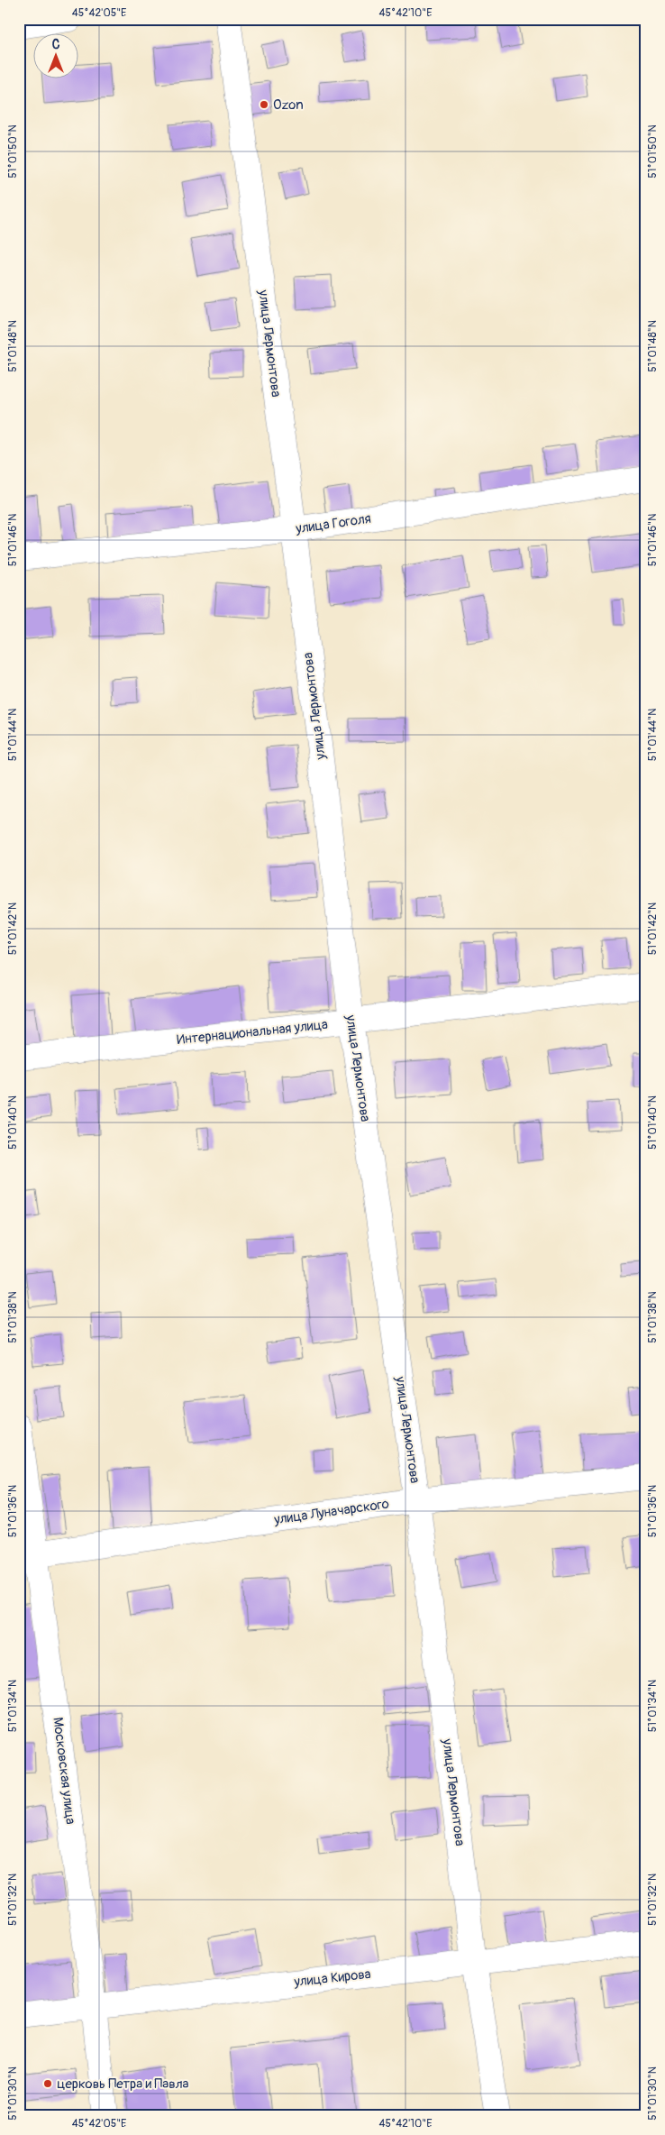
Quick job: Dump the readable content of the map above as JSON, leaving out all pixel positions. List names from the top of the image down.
{
  "streets": {
    "street": [
      "улица Лермонтова",
      "улица Гоголя",
      "Интернациональная улица",
      "улица Луначарского",
      "Московская улица",
      "улица Кирова"
    ]
  },
  "crossings": [
    ["улица Лермонтова", "улица Гоголя"],
    ["улица Лермонтова", "Интернациональная улица"],
    ["улица Лермонтова", "улица Луначарского"],
    ["улица Лермонтова", "улица Кирова"],
    ["улица Луначарского", "Московская улица"],
    ["Московская улица", "улица Кирова"]
  ],
  "places": ["Ozon", "церковь Петра и Павла"],
  "north": "top",
  "coordinates": [
    "45°42'05\"E",
    "45°42'10\"E",
    "51°01'50\"N",
    "51°01'48\"N",
    "51°01'46\"N",
    "51°01'44\"N",
    "51°01'42\"N",
    "51°01'40\"N",
    "51°01'38\"N",
    "51°01'36\"N",
    "51°01'34\"N",
    "51°01'32\"N",
    "51°01'30\"N"
  ]
}
